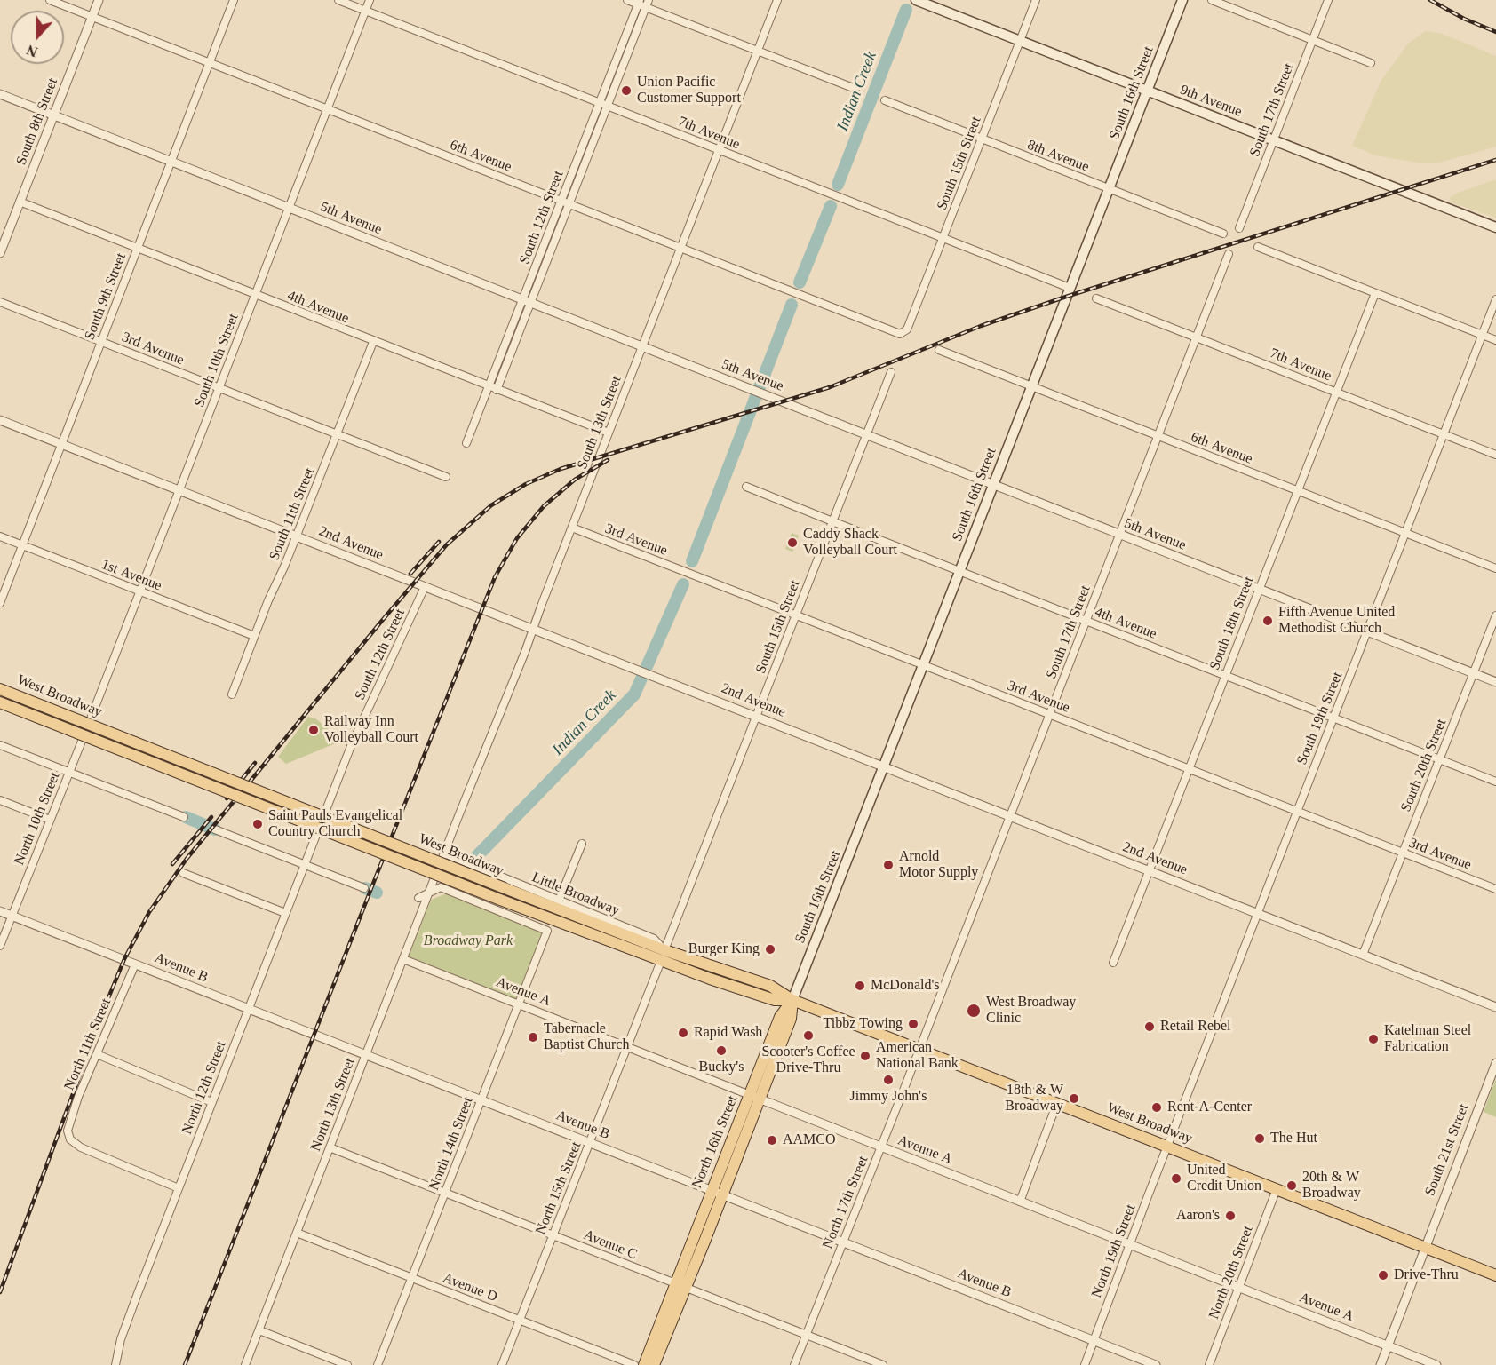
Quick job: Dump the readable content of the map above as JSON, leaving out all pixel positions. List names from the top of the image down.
{
  "streets": {
    "main road": [
      "South 16th Street",
      "9th Avenue",
      "West Broadway",
      "North 16th Street"
    ],
    "street": [
      "South 17th Street",
      "South 8th Street",
      "7th Avenue",
      "6th Avenue",
      "8th Avenue",
      "South 15th Street",
      "South 12th Street",
      "5th Avenue",
      "South 9th Street",
      "4th Avenue",
      "3rd Avenue",
      "South 10th Street",
      "South 13th Street",
      "South 11th Street",
      "2nd Avenue",
      "1st Avenue",
      "South 18th Street",
      "South 19th Street",
      "South 20th Street",
      "North 10th Street",
      "Little Broadway",
      "Avenue B",
      "Avenue A",
      "North 11th Street",
      "North 12th Street",
      "North 13th Street",
      "North 14th Street",
      "South 21st Street",
      "North 15th Street",
      "North 17th Street",
      "Avenue C",
      "North 19th Street",
      "North 20th Street",
      "Avenue D"
    ]
  },
  "crossings": [
    ["South 16th Street", "9th Avenue"],
    ["South 16th Street", "7th Avenue"],
    ["South 16th Street", "6th Avenue"],
    ["South 16th Street", "8th Avenue"],
    ["South 16th Street", "5th Avenue"],
    ["South 16th Street", "4th Avenue"],
    ["South 16th Street", "3rd Avenue"],
    ["South 16th Street", "2nd Avenue"],
    ["South 16th Street", "West Broadway"],
    ["South 16th Street", "North 16th Street"],
    ["9th Avenue", "South 17th Street"],
    ["9th Avenue", "South 15th Street"],
    ["South 17th Street", "7th Avenue"],
    ["South 17th Street", "6th Avenue"],
    ["South 17th Street", "5th Avenue"],
    ["South 17th Street", "4th Avenue"],
    ["South 17th Street", "3rd Avenue"],
    ["South 17th Street", "2nd Avenue"],
    ["South 17th Street", "West Broadway"],
    ["South 17th Street", "North 17th Street"],
    ["South 8th Street", "6th Avenue"],
    ["South 8th Street", "5th Avenue"],
    ["South 8th Street", "4th Avenue"],
    ["7th Avenue", "South 15th Street"],
    ["7th Avenue", "South 12th Street"],
    ["7th Avenue", "South 10th Street"],
    ["7th Avenue", "South 13th Street"],
    ["7th Avenue", "South 18th Street"],
    ["7th Avenue", "South 19th Street"],
    ["6th Avenue", "South 15th Street"],
    ["6th Avenue", "South 12th Street"],
    ["6th Avenue", "South 9th Street"],
    ["6th Avenue", "South 10th Street"],
    ["6th Avenue", "South 13th Street"],
    ["6th Avenue", "South 18th Street"],
    ["6th Avenue", "South 19th Street"],
    ["8th Avenue", "South 15th Street"],
    ["South 15th Street", "5th Avenue"],
    ["South 15th Street", "4th Avenue"],
    ["South 15th Street", "3rd Avenue"],
    ["South 15th Street", "2nd Avenue"],
    ["South 15th Street", "West Broadway"],
    ["South 15th Street", "Little Broadway"],
    ["South 15th Street", "North 15th Street"],
    ["South 12th Street", "5th Avenue"],
    ["South 12th Street", "4th Avenue"],
    ["South 12th Street", "2nd Avenue"],
    ["South 12th Street", "North 12th Street"],
    ["5th Avenue", "South 9th Street"],
    ["5th Avenue", "South 10th Street"],
    ["5th Avenue", "South 13th Street"],
    ["5th Avenue", "South 18th Street"],
    ["5th Avenue", "South 19th Street"],
    ["5th Avenue", "South 20th Street"],
    ["South 9th Street", "4th Avenue"],
    ["South 9th Street", "3rd Avenue"],
    ["South 9th Street", "2nd Avenue"],
    ["South 9th Street", "1st Avenue"],
    ["4th Avenue", "South 10th Street"],
    ["4th Avenue", "South 13th Street"],
    ["4th Avenue", "South 11th Street"],
    ["4th Avenue", "South 18th Street"],
    ["4th Avenue", "South 19th Street"],
    ["4th Avenue", "South 20th Street"],
    ["3rd Avenue", "South 10th Street"],
    ["3rd Avenue", "South 13th Street"],
    ["3rd Avenue", "South 11th Street"],
    ["3rd Avenue", "South 18th Street"],
    ["3rd Avenue", "South 19th Street"],
    ["3rd Avenue", "South 20th Street"],
    ["South 10th Street", "2nd Avenue"],
    ["South 10th Street", "1st Avenue"],
    ["South 10th Street", "North 10th Street"],
    ["South 13th Street", "2nd Avenue"],
    ["South 13th Street", "Little Broadway"],
    ["South 13th Street", "North 13th Street"],
    ["South 11th Street", "2nd Avenue"],
    ["South 11th Street", "1st Avenue"],
    ["2nd Avenue", "South 18th Street"],
    ["2nd Avenue", "South 19th Street"],
    ["2nd Avenue", "South 20th Street"],
    ["West Broadway", "South 19th Street"],
    ["West Broadway", "Little Broadway"],
    ["West Broadway", "North 16th Street"],
    ["West Broadway", "South 21st Street"],
    ["West Broadway", "North 15th Street"],
    ["West Broadway", "North 17th Street"],
    ["West Broadway", "North 19th Street"],
    ["West Broadway", "North 20th Street"],
    ["South 19th Street", "North 19th Street"],
    ["North 10th Street", "Avenue B"],
    ["Little Broadway", "North 13th Street"],
    ["Little Broadway", "North 15th Street"],
    ["Avenue B", "North 11th Street"],
    ["Avenue B", "North 12th Street"],
    ["Avenue B", "North 13th Street"],
    ["Avenue B", "North 16th Street"],
    ["Avenue B", "North 14th Street"],
    ["Avenue B", "North 15th Street"],
    ["Avenue B", "North 17th Street"],
    ["Avenue B", "North 19th Street"],
    ["Avenue A", "North 13th Street"],
    ["Avenue A", "North 16th Street"],
    ["Avenue A", "North 14th Street"],
    ["Avenue A", "South 21st Street"],
    ["Avenue A", "North 15th Street"],
    ["Avenue A", "North 17th Street"],
    ["Avenue A", "North 19th Street"],
    ["Avenue A", "North 20th Street"],
    ["North 11th Street", "North 12th Street"],
    ["North 13th Street", "North 14th Street"],
    ["North 13th Street", "Avenue C"],
    ["North 13th Street", "Avenue D"],
    ["North 16th Street", "Avenue C"],
    ["North 14th Street", "Avenue C"],
    ["North 14th Street", "Avenue D"],
    ["North 15th Street", "Avenue C"],
    ["North 15th Street", "Avenue D"],
    ["North 17th Street", "Avenue C"]
  ],
  "water": ["Indian Creek"],
  "parks": ["Broadway Park"],
  "places": [
    "Union Pacific Customer Support",
    "Caddy Shack Volleyball Court",
    "Fifth Avenue United Methodist Church",
    "Railway Inn Volleyball Court",
    "Saint Pauls Evangelical Country Church",
    "Arnold Motor Supply",
    "Burger King",
    "McDonald's",
    "West Broadway Clinic",
    "Tibbz Towing",
    "Retail Rebel",
    "Rapid Wash",
    "Scooter's Coffee Drive-Thru",
    "Tabernacle Baptist Church",
    "Katelman Steel Fabrication",
    "Bucky's",
    "American National Bank",
    "Jimmy John's",
    "18th & W Broadway",
    "Rent-A-Center",
    "The Hut",
    "AAMCO",
    "United Credit Union",
    "20th & W Broadway",
    "Aaron's",
    "Drive-Thru"
  ],
  "north": "bottom"
}
